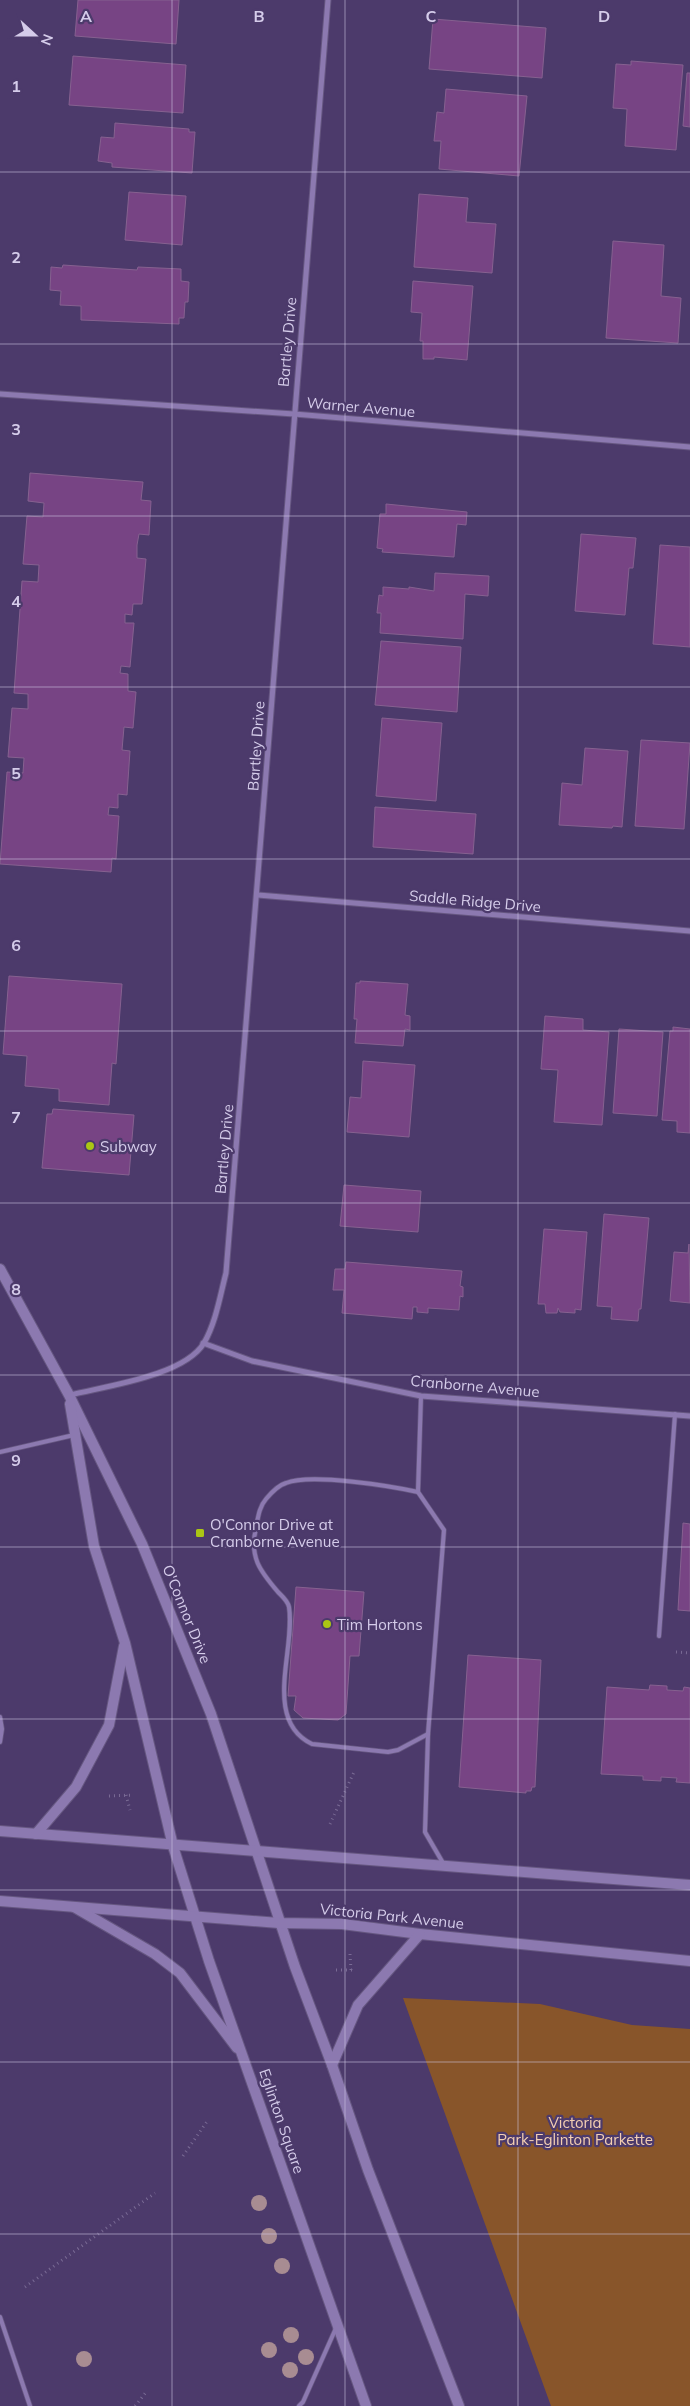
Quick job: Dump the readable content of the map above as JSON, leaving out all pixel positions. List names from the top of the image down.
{
  "streets": {
    "main road": ["O'Connor Drive", "Victoria Park Avenue", "Eglinton Square"],
    "street": [
      "Bartley Drive",
      "Warner Avenue",
      "Saddle Ridge Drive",
      "Cranborne Avenue"
    ]
  },
  "crossings": [
    ["Bartley Drive", "Warner Avenue"],
    ["Bartley Drive", "Saddle Ridge Drive"],
    ["Bartley Drive", "Cranborne Avenue"],
    ["Bartley Drive", "O'Connor Drive"],
    ["O'Connor Drive", "Eglinton Square"],
    ["Victoria Park Avenue", "Eglinton Square"]
  ],
  "parks": ["Victoria Park-Eglinton Parkette"],
  "places": {
    "other": ["Subway", "Tim Hortons"],
    "transit": ["O'Connor Drive at Cranborne Avenue"]
  },
  "north": "right",
  "grid": {
    "columns": [
      "A",
      "B",
      "C",
      "D"
    ],
    "rows": [
      "1",
      "2",
      "3",
      "4",
      "5",
      "6",
      "7",
      "8",
      "9"
    ]
  }
}
